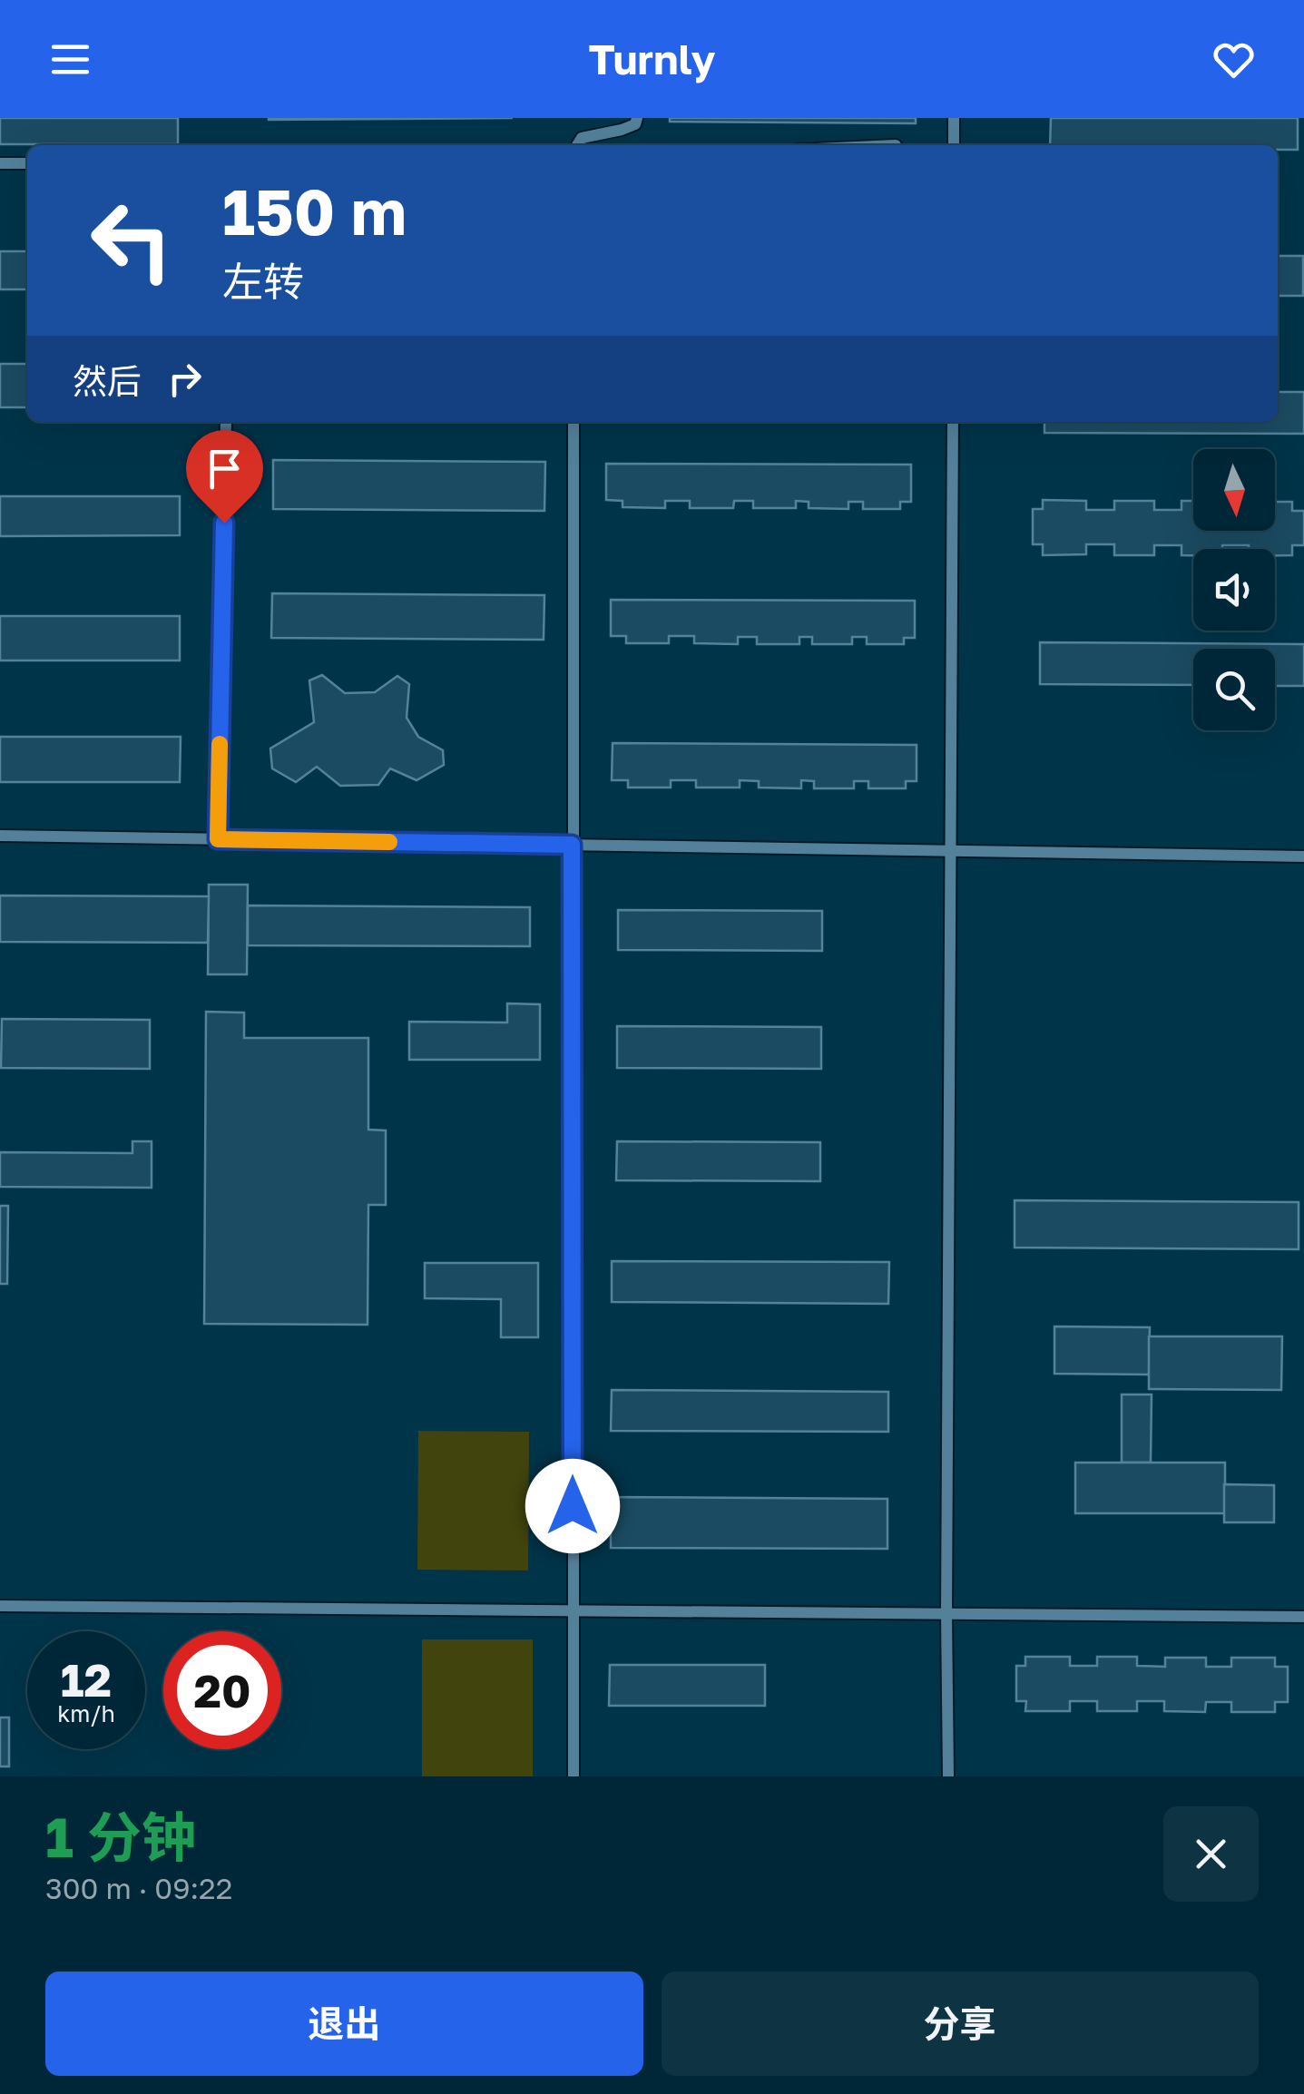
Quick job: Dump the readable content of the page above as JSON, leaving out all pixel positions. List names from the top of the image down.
{
  "north": "bottom",
  "page": {
    "header": "Turnly",
    "turn": ["150 m", "左转"],
    "then": "然后",
    "speed": "12 km/h",
    "limit": "20",
    "heading": ["1 分钟", "300 m · 09:22"],
    "buttons": ["退出", "分享"]
  }
}
